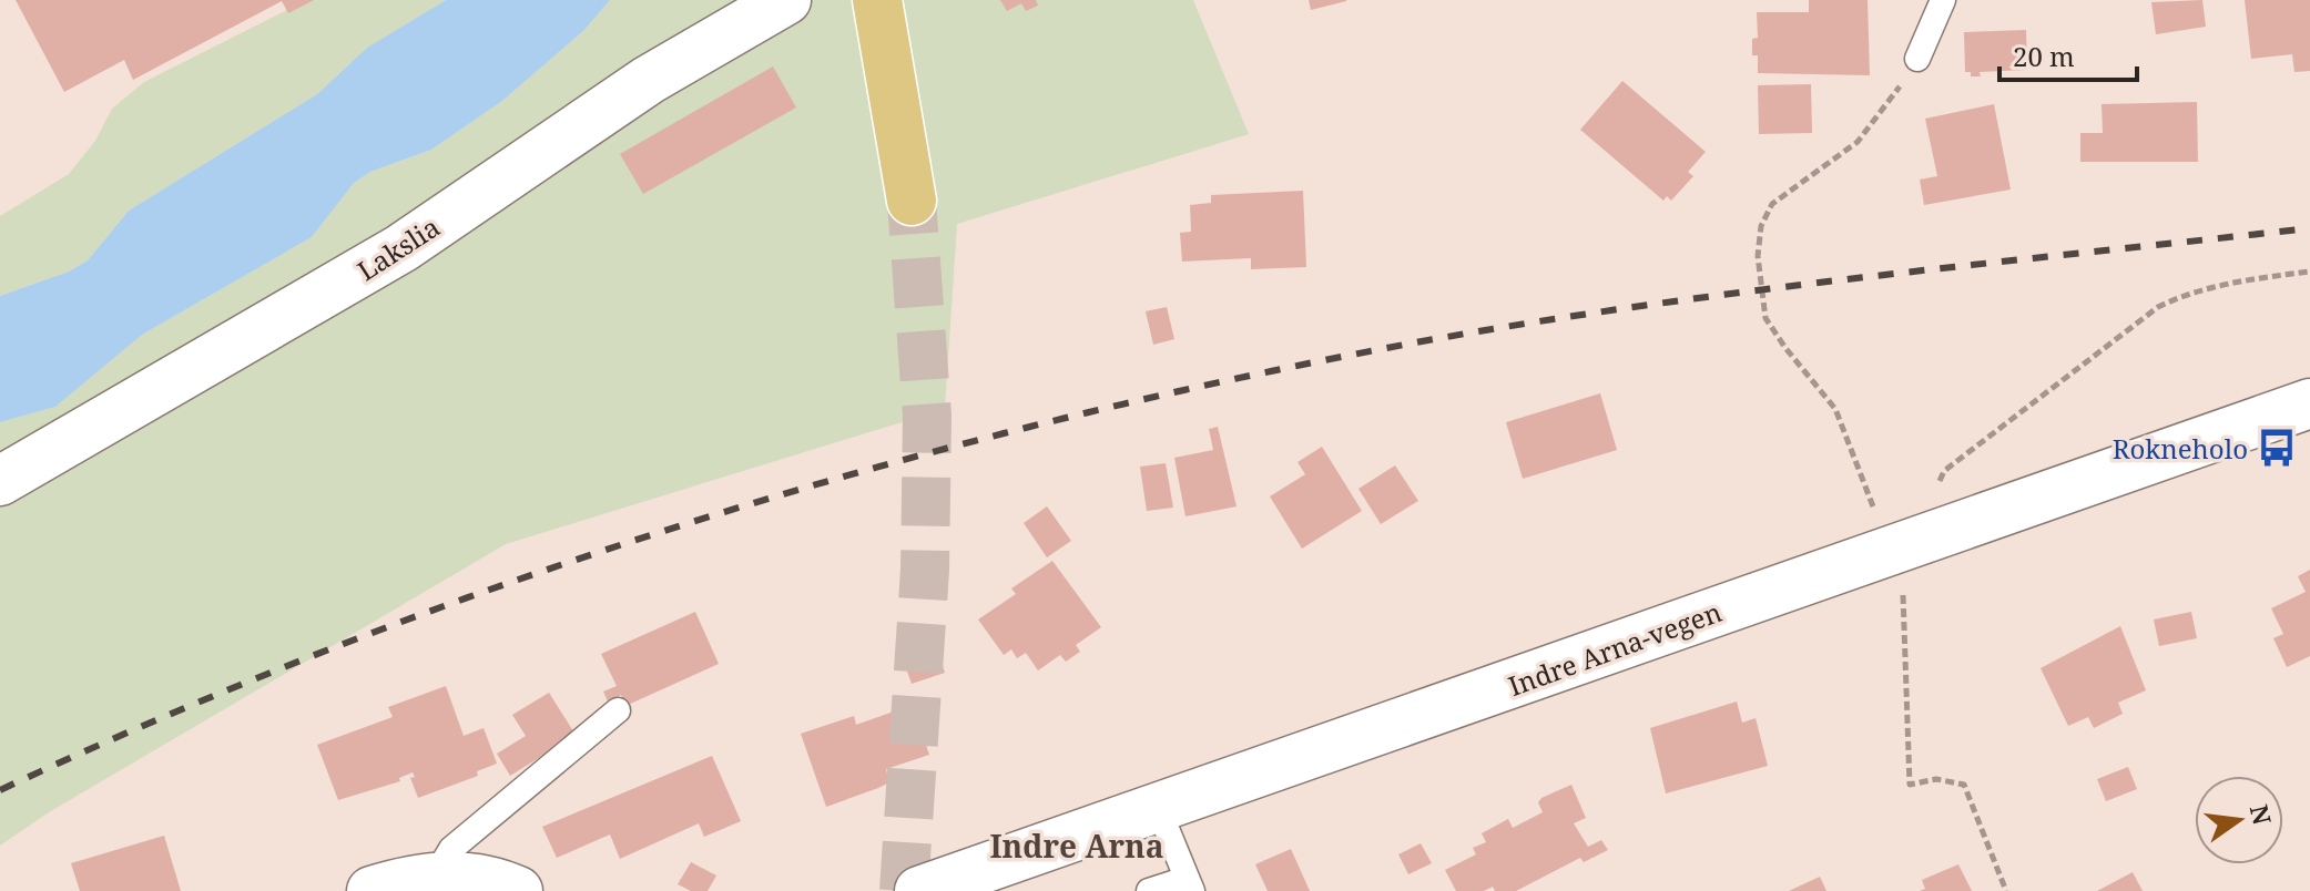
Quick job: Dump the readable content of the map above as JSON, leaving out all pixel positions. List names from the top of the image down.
{
  "streets": {
    "main road": ["Lakslia", "Indre Arna-vegen"]
  },
  "districts": ["Indre Arna"],
  "places": {
    "bus stop": ["Rokneholo"]
  },
  "scale_bar": "20 m",
  "north": "right"
}
